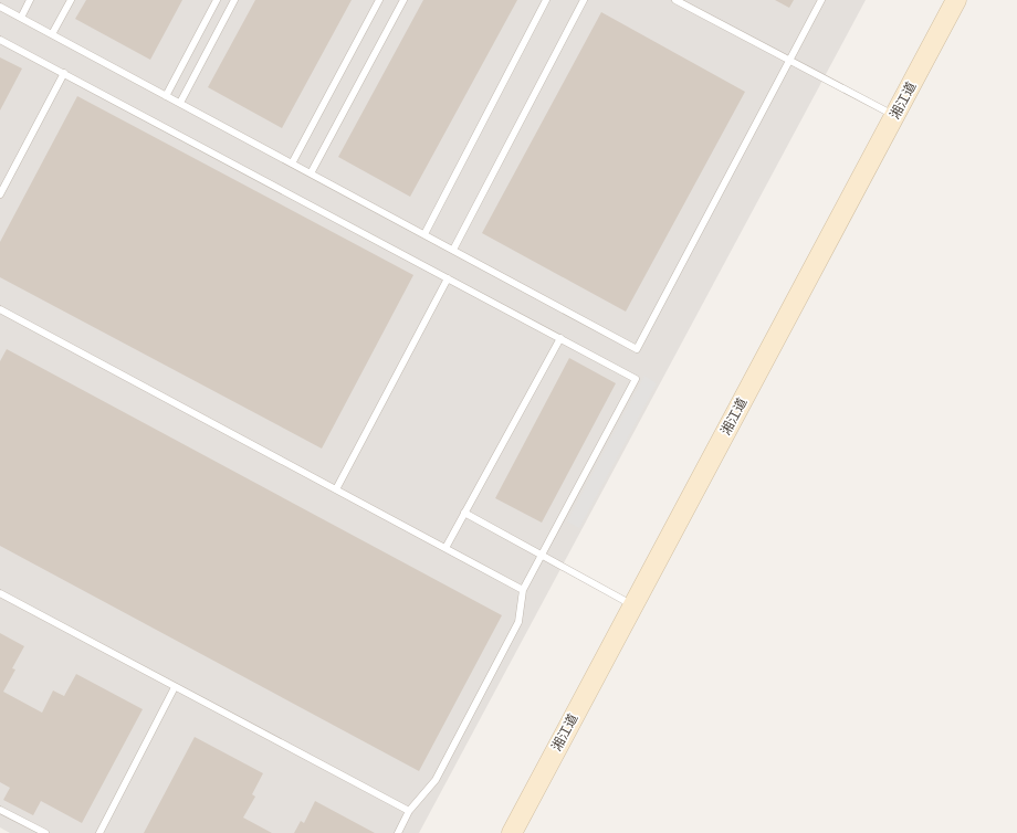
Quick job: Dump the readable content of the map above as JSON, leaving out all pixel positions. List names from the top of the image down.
{
  "streets": {
    "main road": ["湘江道"]
  }
}
